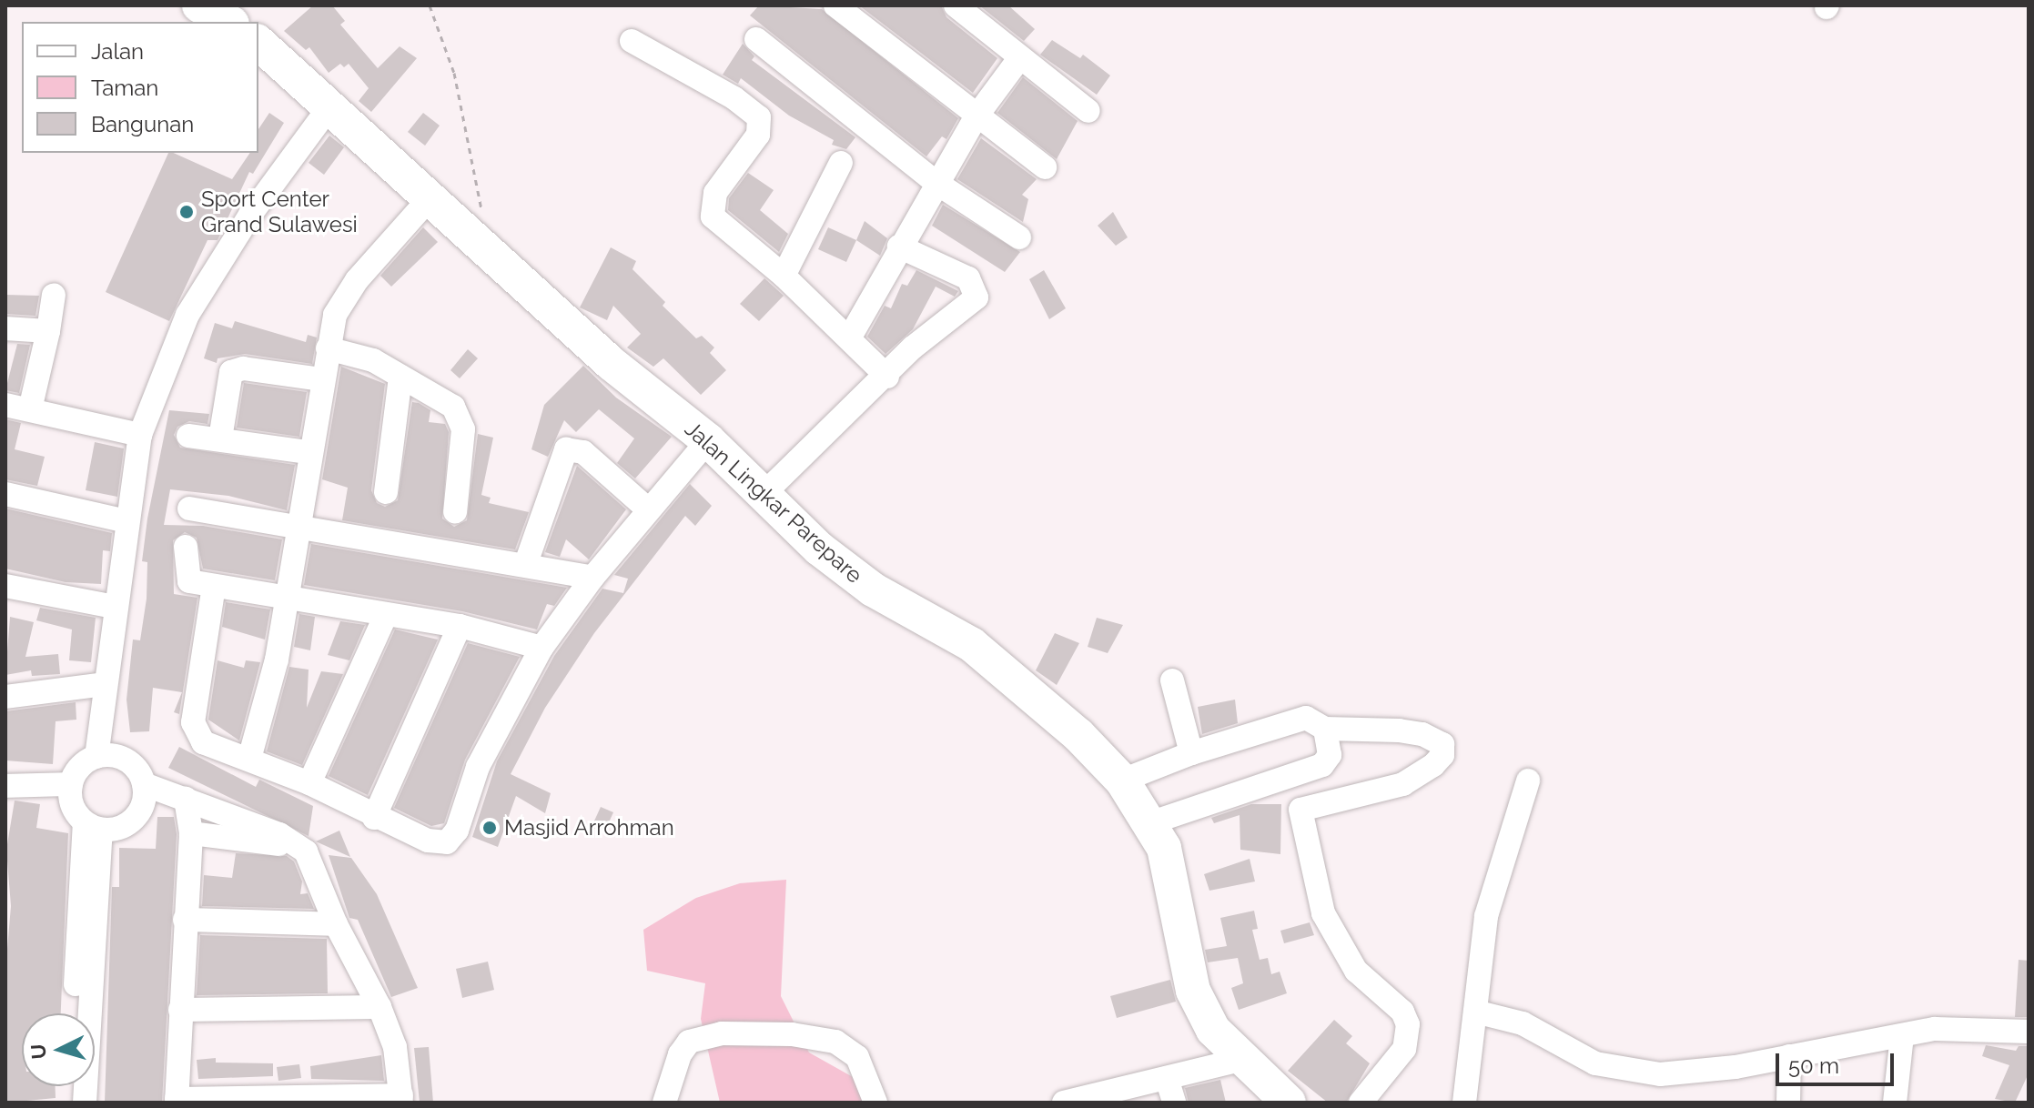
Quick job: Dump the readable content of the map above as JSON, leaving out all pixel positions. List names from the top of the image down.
{
  "streets": {
    "highway": ["Jalan Lingkar Parepare"]
  },
  "places": ["Sport Center Grand Sulawesi", "Masjid Arrohman"],
  "legend": ["Jalan", "Taman", "Bangunan"],
  "scale_bar": "50 m",
  "north": "left"
}
